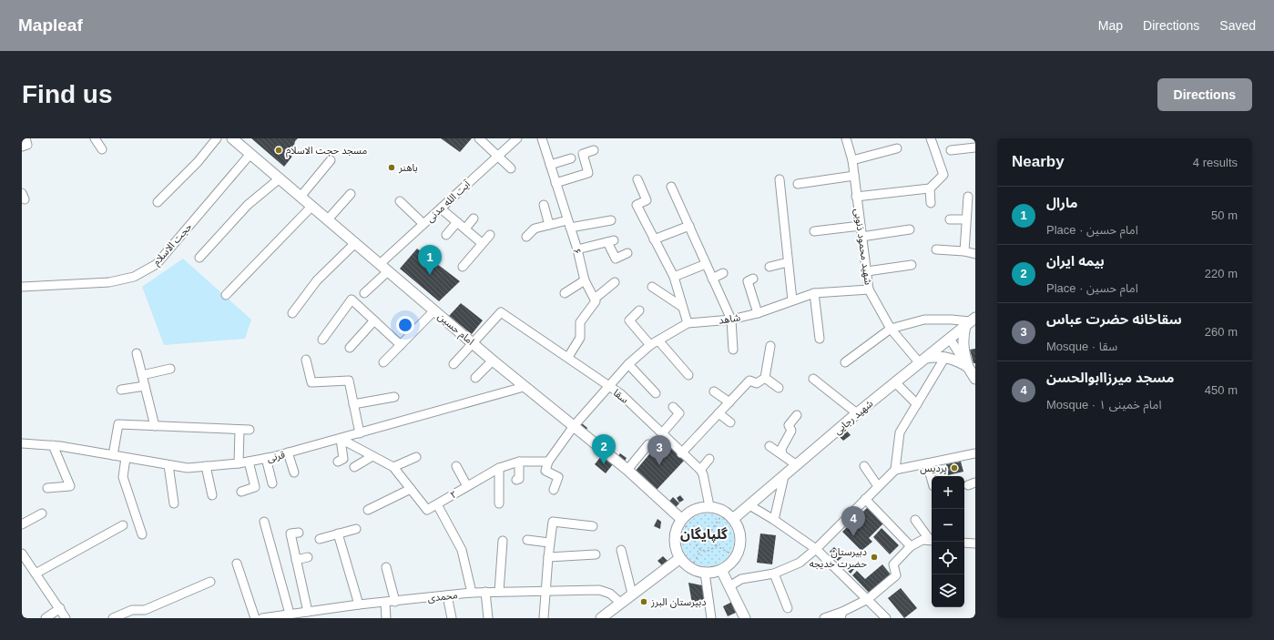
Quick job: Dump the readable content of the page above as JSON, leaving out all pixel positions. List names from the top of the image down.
{
  "streets": {
    "main road": ["امام حسین", "شهید رجایی"],
    "street": [
      "آیت الله مدنی",
      "حجت الاسلام",
      "شهید محمود ذنوبی",
      "۶",
      "شاهد",
      "سقا",
      "قرنی",
      "۲",
      "محمدی"
    ]
  },
  "crossings": [
    ["آیت الله مدنی", "امام حسین"],
    ["حجت الاسلام", "امام حسین"],
    ["شهید محمود ذنوبی", "شاهد"],
    ["شهید محمود ذنوبی", "شهید رجایی"],
    ["شاهد", "امام حسین"],
    ["شاهد", "سقا"],
    ["امام حسین", "سقا"],
    ["امام حسین", "قرنی"]
  ],
  "districts": ["گلپایگان"],
  "places": [
    "مسجد حجت الاسلام",
    "باهنر",
    "پردیس",
    "دبیرستان حضرت خدیجه",
    "دبیرستان البرز"
  ],
  "page": {
    "header": "Mapleaf",
    "nav": ["Map", "Directions", "Saved"],
    "buttons": "Directions",
    "title": "Find us",
    "heading": ["Nearby", "4 results"],
    "list": [
      {
        "mark": "1",
        "name": "مارال",
        "note": "Place · امام حسین",
        "value": "50 m"
      },
      {
        "mark": "2",
        "name": "بیمه ایران",
        "note": "Place · امام حسین",
        "value": "220 m"
      },
      {
        "mark": "3",
        "name": "سقاخانه حضرت عباس",
        "note": "Mosque · سقا",
        "value": "260 m"
      },
      {
        "mark": "4",
        "name": "مسجد میرزاابوالحسن",
        "note": "Mosque · امام خمینی ۱",
        "value": "450 m"
      }
    ],
    "pins": [
      "1",
      "2",
      "3",
      "4"
    ],
    "map_buttons": ["+", "−"]
  }
}
